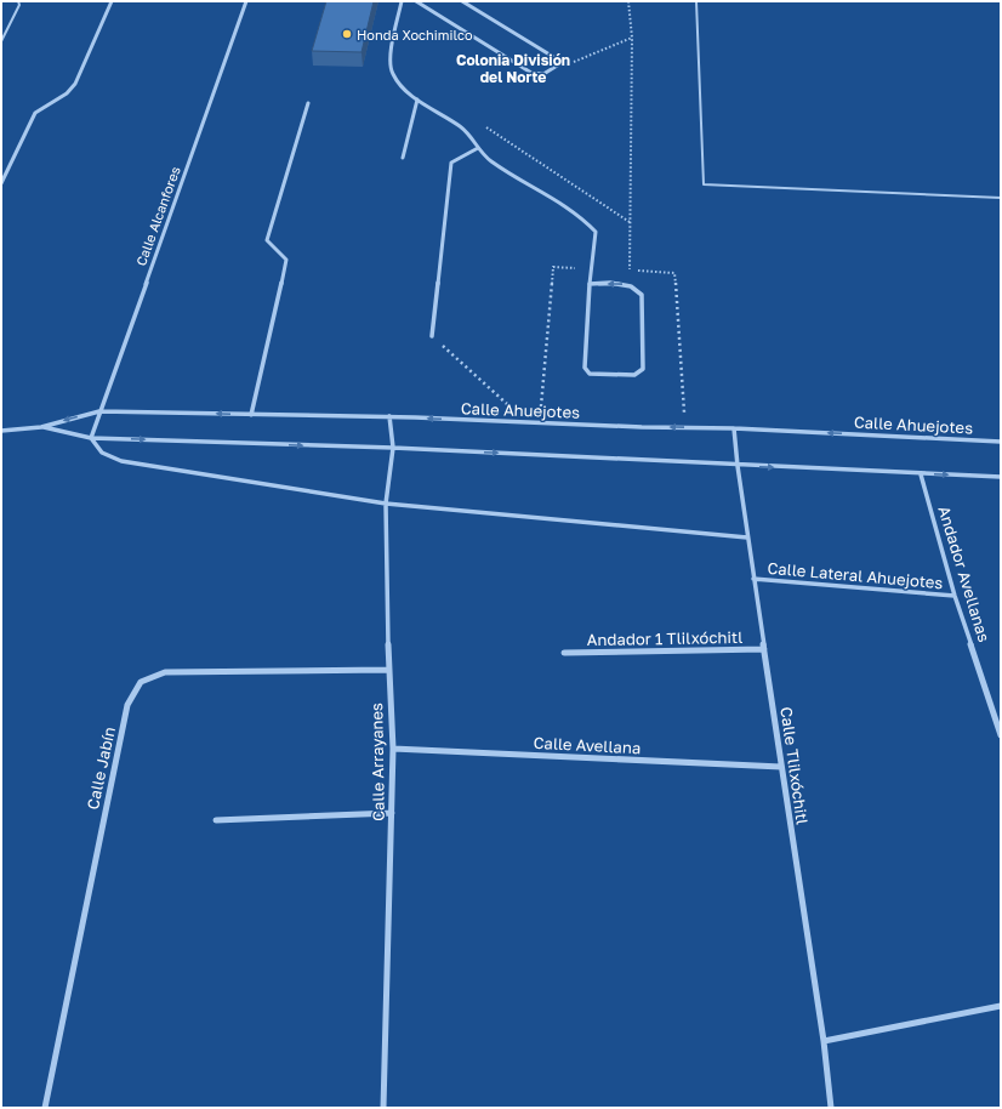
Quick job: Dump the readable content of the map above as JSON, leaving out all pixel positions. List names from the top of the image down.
{
  "streets": {
    "street": [
      "Calle Alcanfores",
      "Calle Ahuejotes",
      "Andador Avellanas",
      "Calle Lateral Ahuejotes",
      "Andador 1 Tlilxóchitl",
      "Calle Avellana",
      "Calle Arrayanes",
      "Calle Tlilxóchitl",
      "Calle Jabín"
    ]
  },
  "crossings": [
    ["Calle Alcanfores", "Calle Ahuejotes"],
    ["Calle Ahuejotes", "Andador Avellanas"],
    ["Calle Ahuejotes", "Calle Arrayanes"],
    ["Calle Ahuejotes", "Calle Tlilxóchitl"],
    ["Andador Avellanas", "Calle Lateral Ahuejotes"],
    ["Calle Lateral Ahuejotes", "Calle Tlilxóchitl"],
    ["Andador 1 Tlilxóchitl", "Calle Tlilxóchitl"],
    ["Calle Avellana", "Calle Arrayanes"],
    ["Calle Avellana", "Calle Tlilxóchitl"],
    ["Calle Arrayanes", "Calle Jabín"]
  ],
  "districts": ["Colonia División del Norte"],
  "places": ["Honda Xochimilco"]
}
